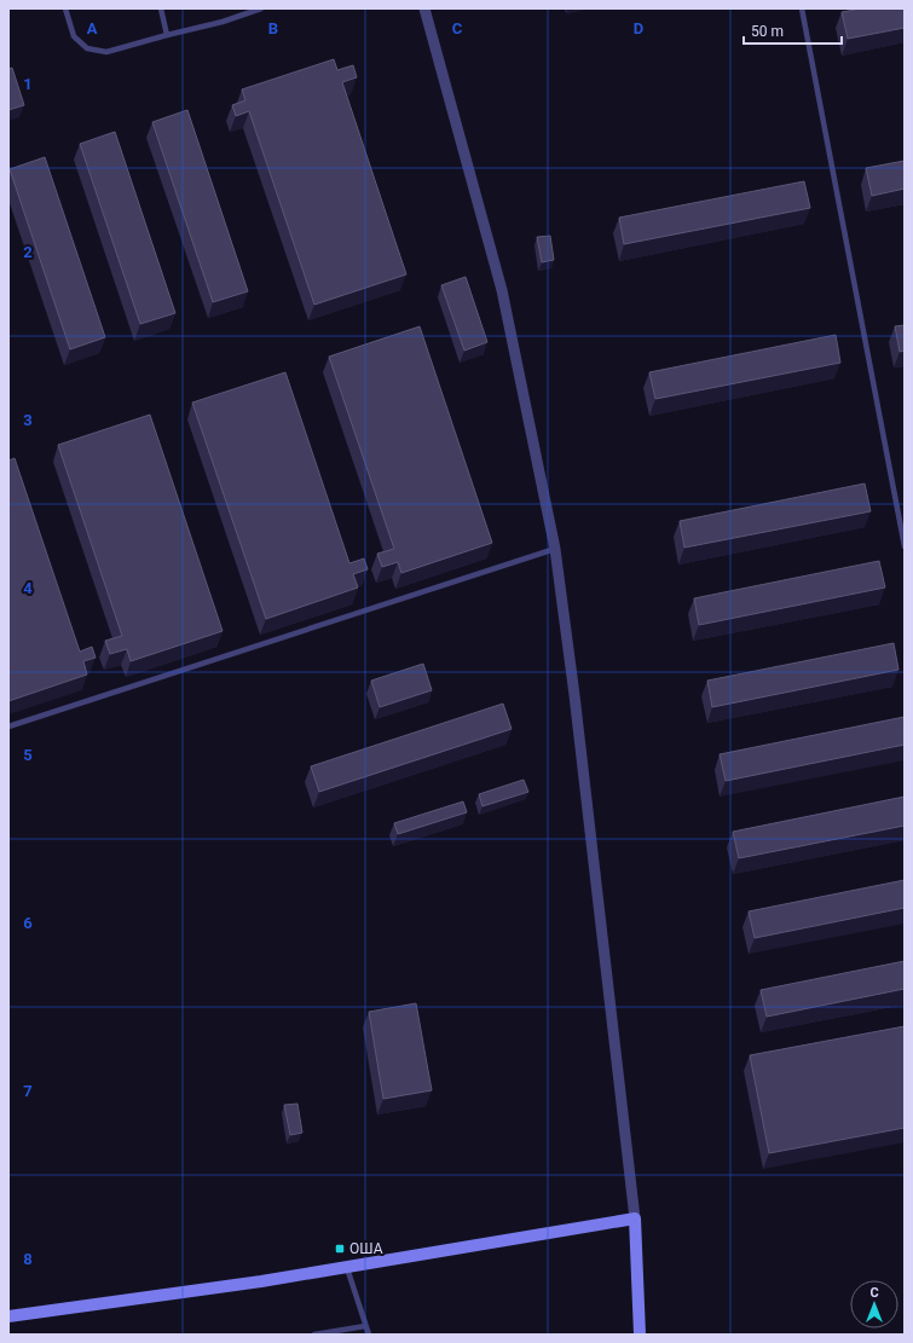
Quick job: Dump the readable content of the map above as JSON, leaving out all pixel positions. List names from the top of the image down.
{
  "places": {
    "transit": ["ОША"]
  },
  "scale_bar": "50 m",
  "north": "top",
  "grid": {
    "columns": [
      "A",
      "B",
      "C",
      "D"
    ],
    "rows": [
      "1",
      "2",
      "3",
      "4",
      "5",
      "6",
      "7",
      "8"
    ]
  }
}
